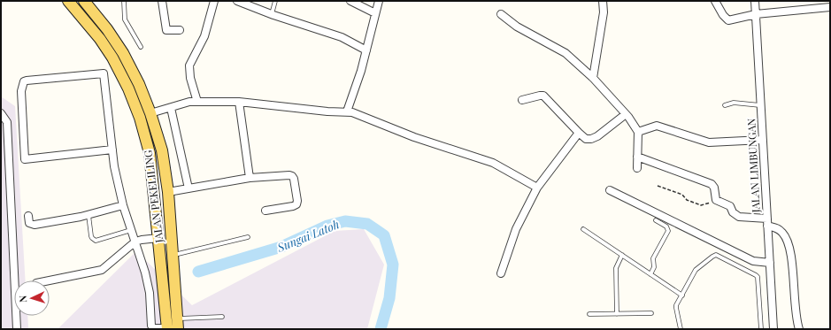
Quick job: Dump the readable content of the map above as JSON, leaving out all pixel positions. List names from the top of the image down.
{
  "streets": {
    "main road": ["JALAN PEKELILING"],
    "street": ["JALAN LIMBUNGAN"]
  },
  "water": ["Sungai Latoh"],
  "north": "left"
}
